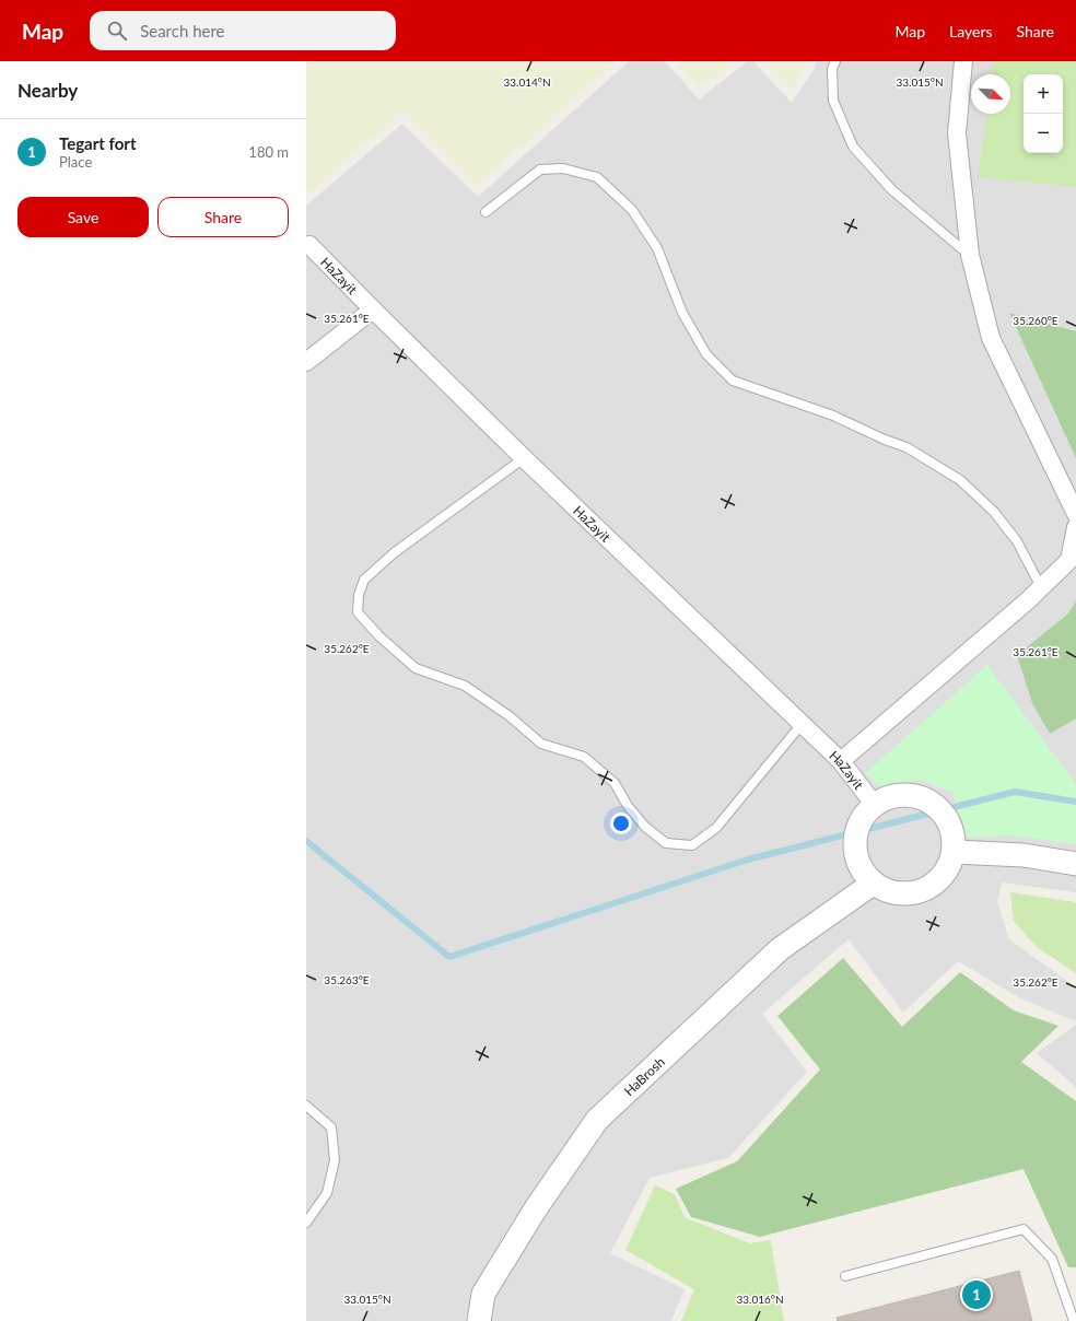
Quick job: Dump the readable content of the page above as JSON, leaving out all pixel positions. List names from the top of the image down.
{
  "streets": {
    "street": ["HaZayit", "HaBrosh"]
  },
  "crossings": [
    ["HaZayit", "HaBrosh"]
  ],
  "north": "bottom right",
  "page": {
    "header": "Map",
    "search": "Search here",
    "nav": ["Map", "Layers", "Share"],
    "heading": "Nearby",
    "map_buttons": ["+", "−"],
    "list": [
      {
        "mark": "1",
        "name": "Tegart fort",
        "note": "Place",
        "value": "180 m"
      }
    ],
    "buttons": ["Save", "Share"],
    "pins": "1"
  },
  "coordinates": [
    "33.014°N",
    "33.015°N",
    "35.261°E",
    "35.260°E",
    "35.262°E",
    "35.263°E",
    "33.016°N"
  ]
}
